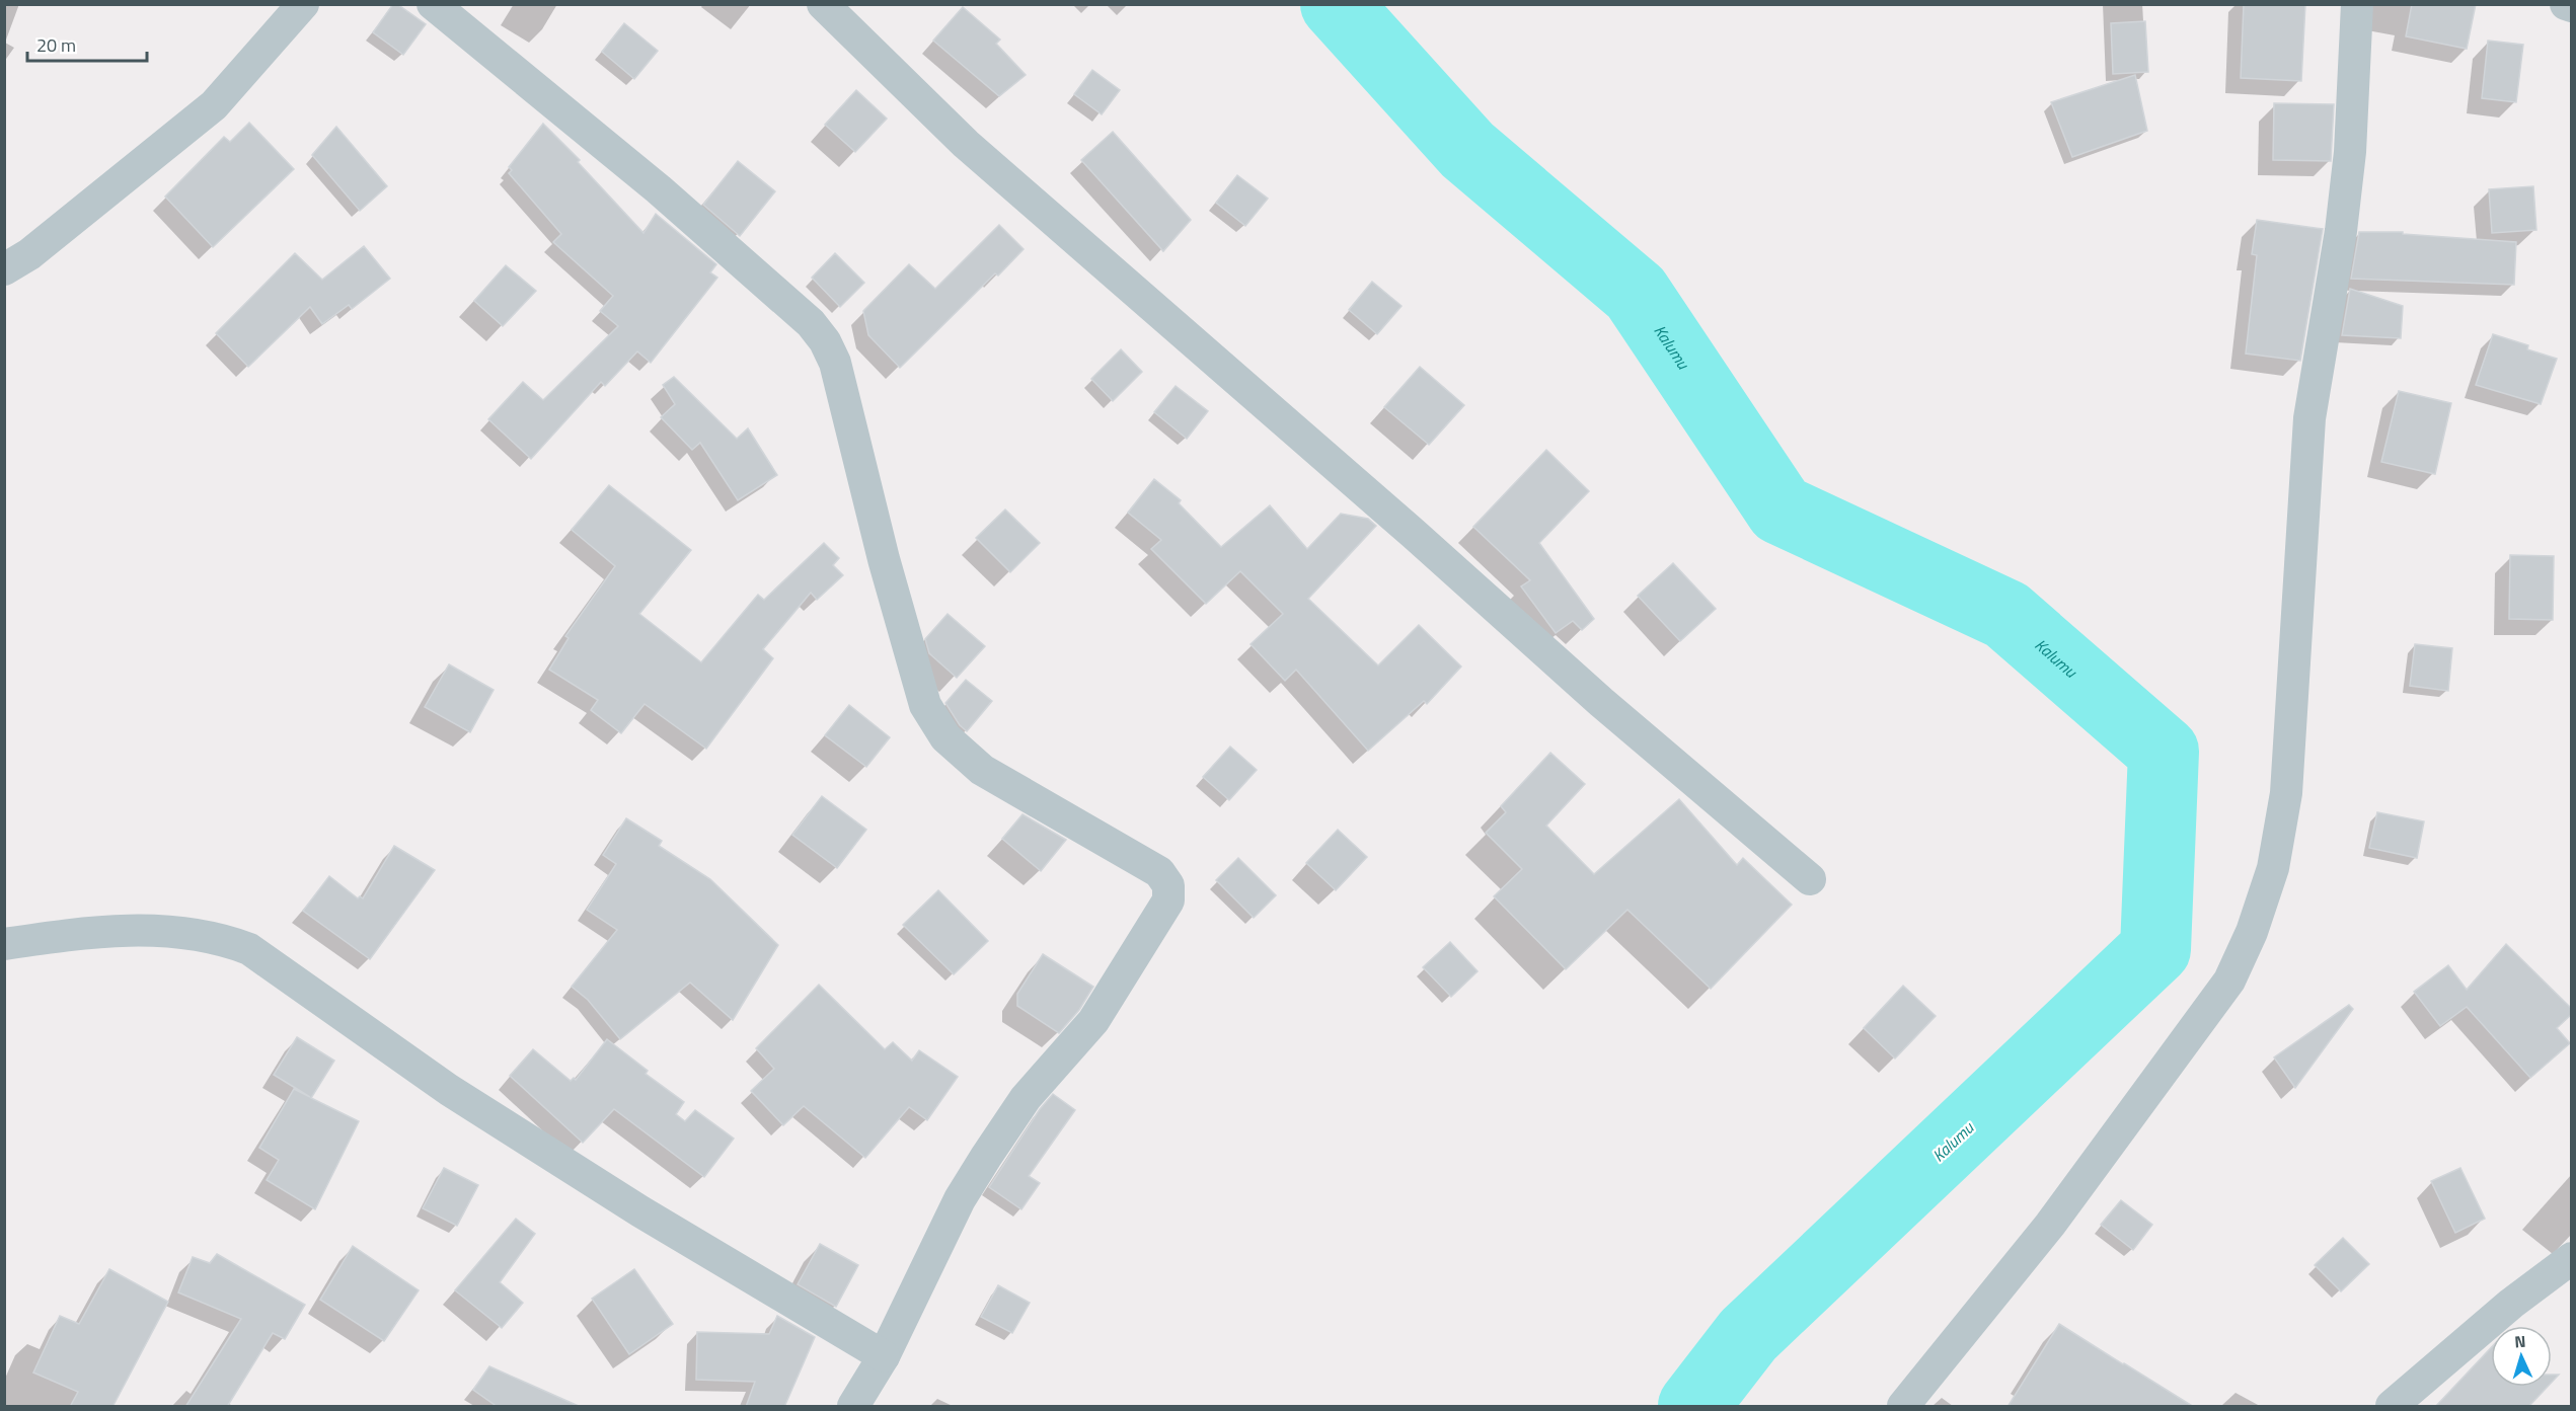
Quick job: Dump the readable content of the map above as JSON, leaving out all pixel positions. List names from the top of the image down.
{
  "water": ["Kalumu"],
  "scale_bar": "20 m",
  "north": "top"
}
